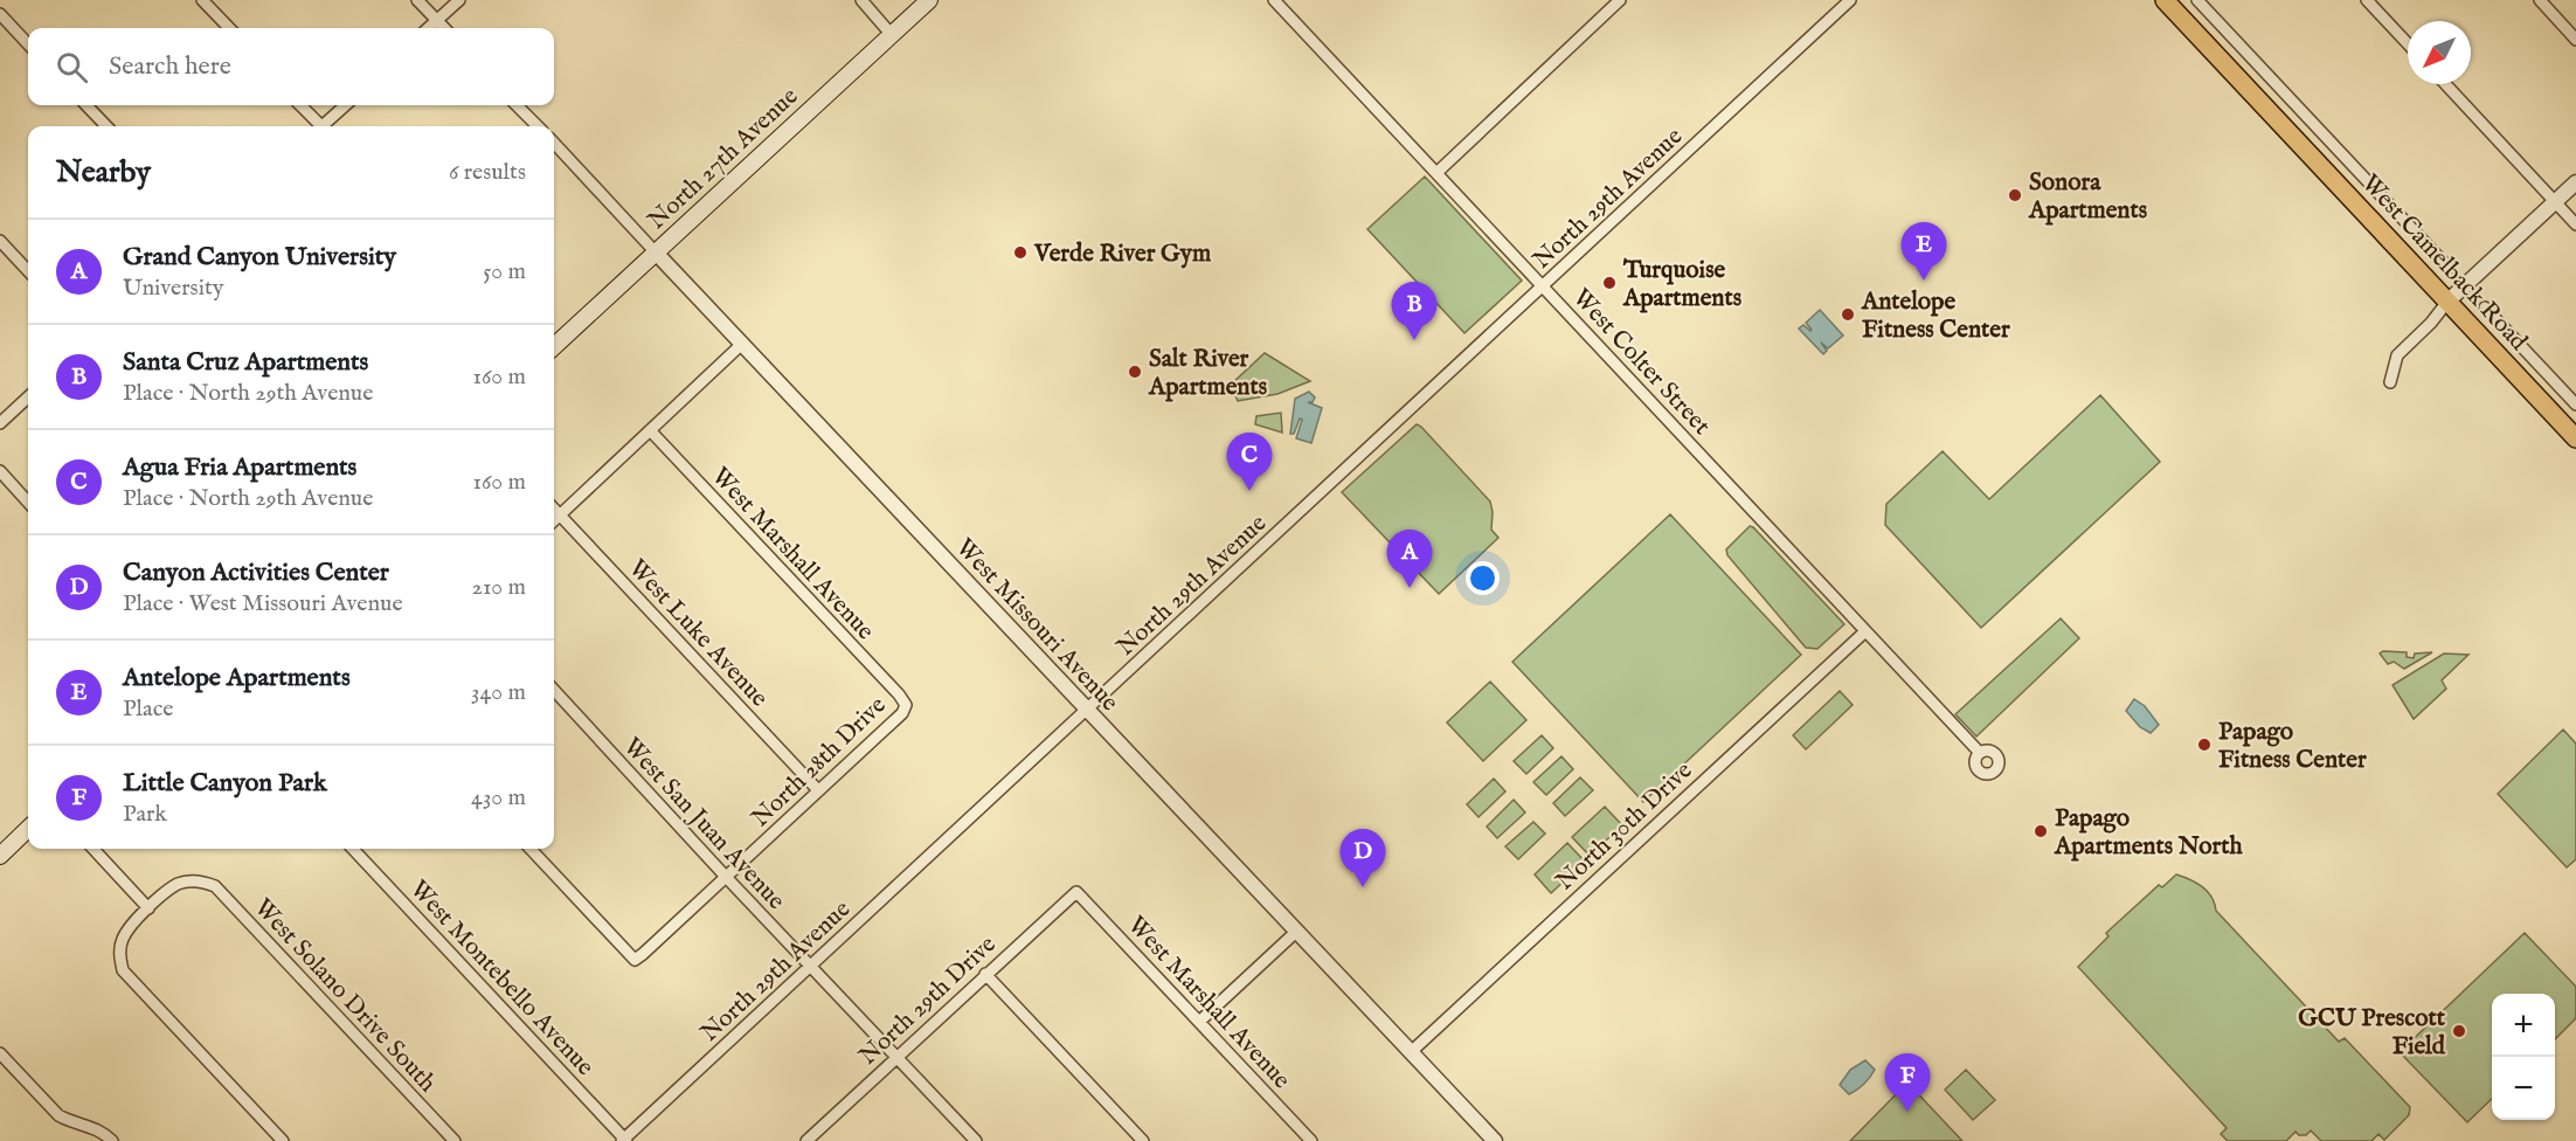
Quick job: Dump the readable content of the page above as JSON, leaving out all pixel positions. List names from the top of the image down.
{
  "streets": {
    "main road": ["North 27th Avenue", "West Camelback Road"],
    "street": [
      "North 29th Avenue",
      "West Colter Street",
      "West Marshall Avenue",
      "West Missouri Avenue",
      "West Luke Avenue",
      "North 28th Drive",
      "West San Juan Avenue",
      "North 30th Drive",
      "West Montebello Avenue",
      "West Solano Drive South",
      "North 29th Drive"
    ]
  },
  "crossings": [
    ["North 27th Avenue", "West Missouri Avenue"],
    ["North 29th Avenue", "West Colter Street"],
    ["North 29th Avenue", "West Missouri Avenue"],
    ["North 29th Avenue", "West San Juan Avenue"],
    ["North 29th Avenue", "West Montebello Avenue"],
    ["West Colter Street", "North 30th Drive"],
    ["West Marshall Avenue", "North 28th Drive"],
    ["West Marshall Avenue", "North 29th Drive"],
    ["West Missouri Avenue", "North 30th Drive"],
    ["West Luke Avenue", "North 28th Drive"],
    ["North 28th Drive", "West San Juan Avenue"],
    ["West San Juan Avenue", "North 29th Drive"]
  ],
  "places": [
    "Sonora Apartments",
    "Verde River Gym",
    "Turquoise Apartments",
    "Antelope Fitness Center",
    "Salt River Apartments",
    "Papago Fitness Center",
    "Papago Apartments North",
    "GCU Prescott Field"
  ],
  "north": "bottom left",
  "page": {
    "search": "Search here",
    "heading": ["Nearby", "6 results"],
    "list": [
      {
        "mark": "A",
        "name": "Grand Canyon University",
        "note": "University",
        "value": "50 m"
      },
      {
        "mark": "B",
        "name": "Santa Cruz Apartments",
        "note": "Place · North 29th Avenue",
        "value": "160 m"
      },
      {
        "mark": "C",
        "name": "Agua Fria Apartments",
        "note": "Place · North 29th Avenue",
        "value": "160 m"
      },
      {
        "mark": "D",
        "name": "Canyon Activities Center",
        "note": "Place · West Missouri Avenue",
        "value": "210 m"
      },
      {
        "mark": "E",
        "name": "Antelope Apartments",
        "note": "Place",
        "value": "340 m"
      },
      {
        "mark": "F",
        "name": "Little Canyon Park",
        "note": "Park",
        "value": "430 m"
      }
    ],
    "pins": [
      "E",
      "B",
      "C",
      "A",
      "D",
      "F"
    ],
    "map_buttons": ["+", "−"]
  }
}
